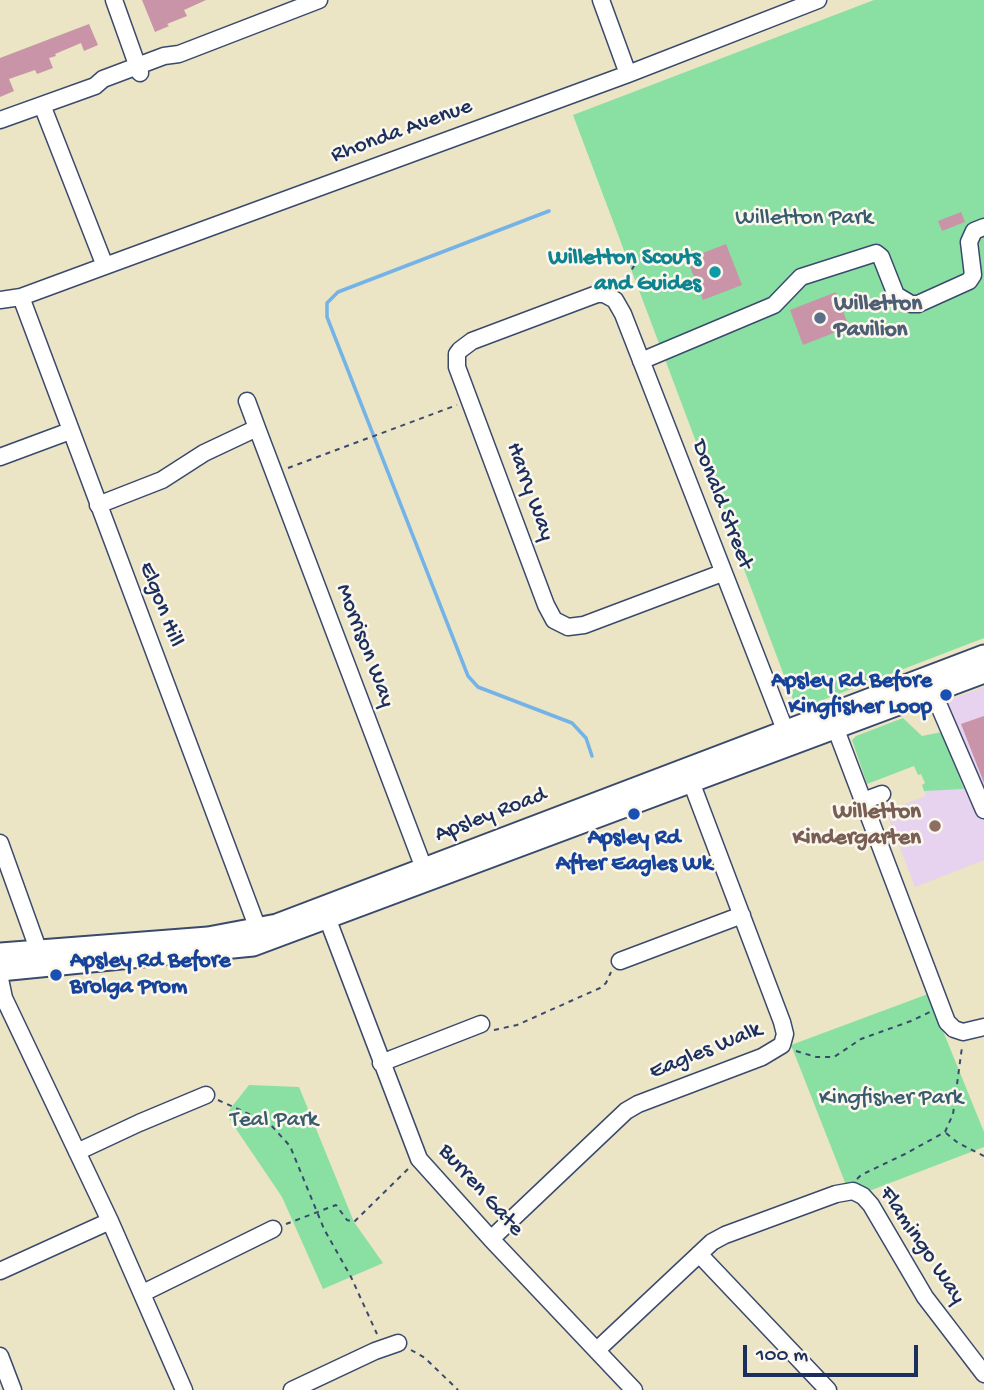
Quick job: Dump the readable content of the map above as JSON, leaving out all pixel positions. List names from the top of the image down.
{
  "streets": {
    "main road": ["Apsley Road"],
    "street": [
      "Rhonda Avenue",
      "Harry Way",
      "Donald Street",
      "Elgon Hill",
      "Morrison Way",
      "Eagles Walk",
      "Burren Gate",
      "Flamingo Way"
    ]
  },
  "crossings": [
    ["Rhonda Avenue", "Elgon Hill"],
    ["Harry Way", "Donald Street"],
    ["Donald Street", "Apsley Road"],
    ["Elgon Hill", "Apsley Road"],
    ["Morrison Way", "Apsley Road"],
    ["Apsley Road", "Eagles Walk"],
    ["Apsley Road", "Burren Gate"],
    ["Eagles Walk", "Burren Gate"],
    ["Burren Gate", "Flamingo Way"]
  ],
  "parks": ["Willetton Park", "Kingfisher Park", "Teal Park"],
  "places": [
    "Willetton Scouts and Guides",
    "Willetton Pavilion",
    "Apsley Rd Before Kingfisher Loop",
    "Apsley Rd After Eagles Wk",
    "Willetton Kindergarten",
    "Apsley Rd Before Brolga Prom"
  ],
  "scale_bar": "100 m"
}
